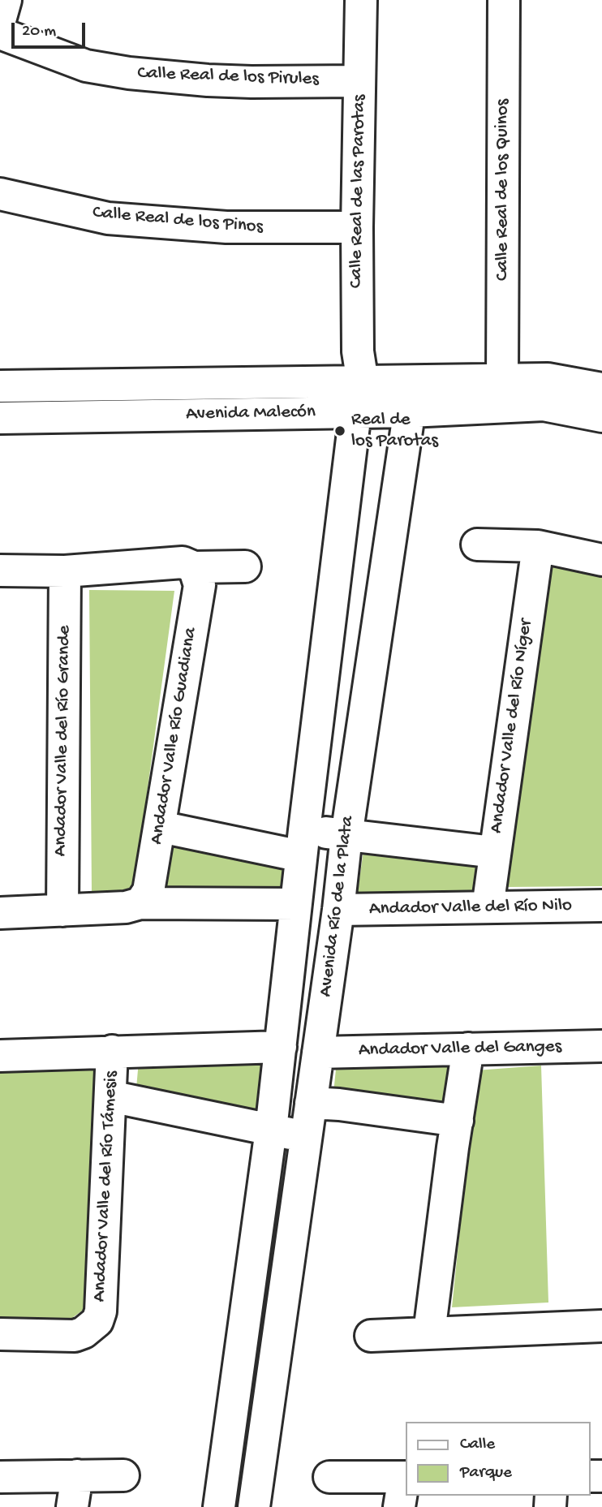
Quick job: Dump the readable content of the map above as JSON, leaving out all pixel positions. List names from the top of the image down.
{
  "streets": {
    "street": [
      "Calle Real de los Pirules",
      "Calle Real de los Quinos",
      "Calle Real de las Parotas",
      "Calle Real de los Pinos",
      "Avenida Malecón",
      "Andador Valle del Río Níger",
      "Andador Valle Río Guadiana",
      "Andador Valle del Río Grande",
      "Avenida Río de la Plata",
      "Andador Valle del Río Nilo",
      "Andador Valle del Ganges",
      "Andador Valle del Río Támesis"
    ]
  },
  "crossings": [
    ["Calle Real de los Pirules", "Calle Real de las Parotas"],
    ["Calle Real de los Quinos", "Avenida Malecón"],
    ["Calle Real de las Parotas", "Calle Real de los Pinos"],
    ["Calle Real de las Parotas", "Avenida Malecón"],
    ["Avenida Malecón", "Avenida Río de la Plata"],
    ["Andador Valle del Río Níger", "Andador Valle del Río Nilo"],
    ["Avenida Río de la Plata", "Andador Valle del Río Nilo"],
    ["Avenida Río de la Plata", "Andador Valle del Ganges"]
  ],
  "places": ["Real de los Parotas"],
  "legend": ["Calle", "Parque"],
  "scale_bar": "20 m"
}
